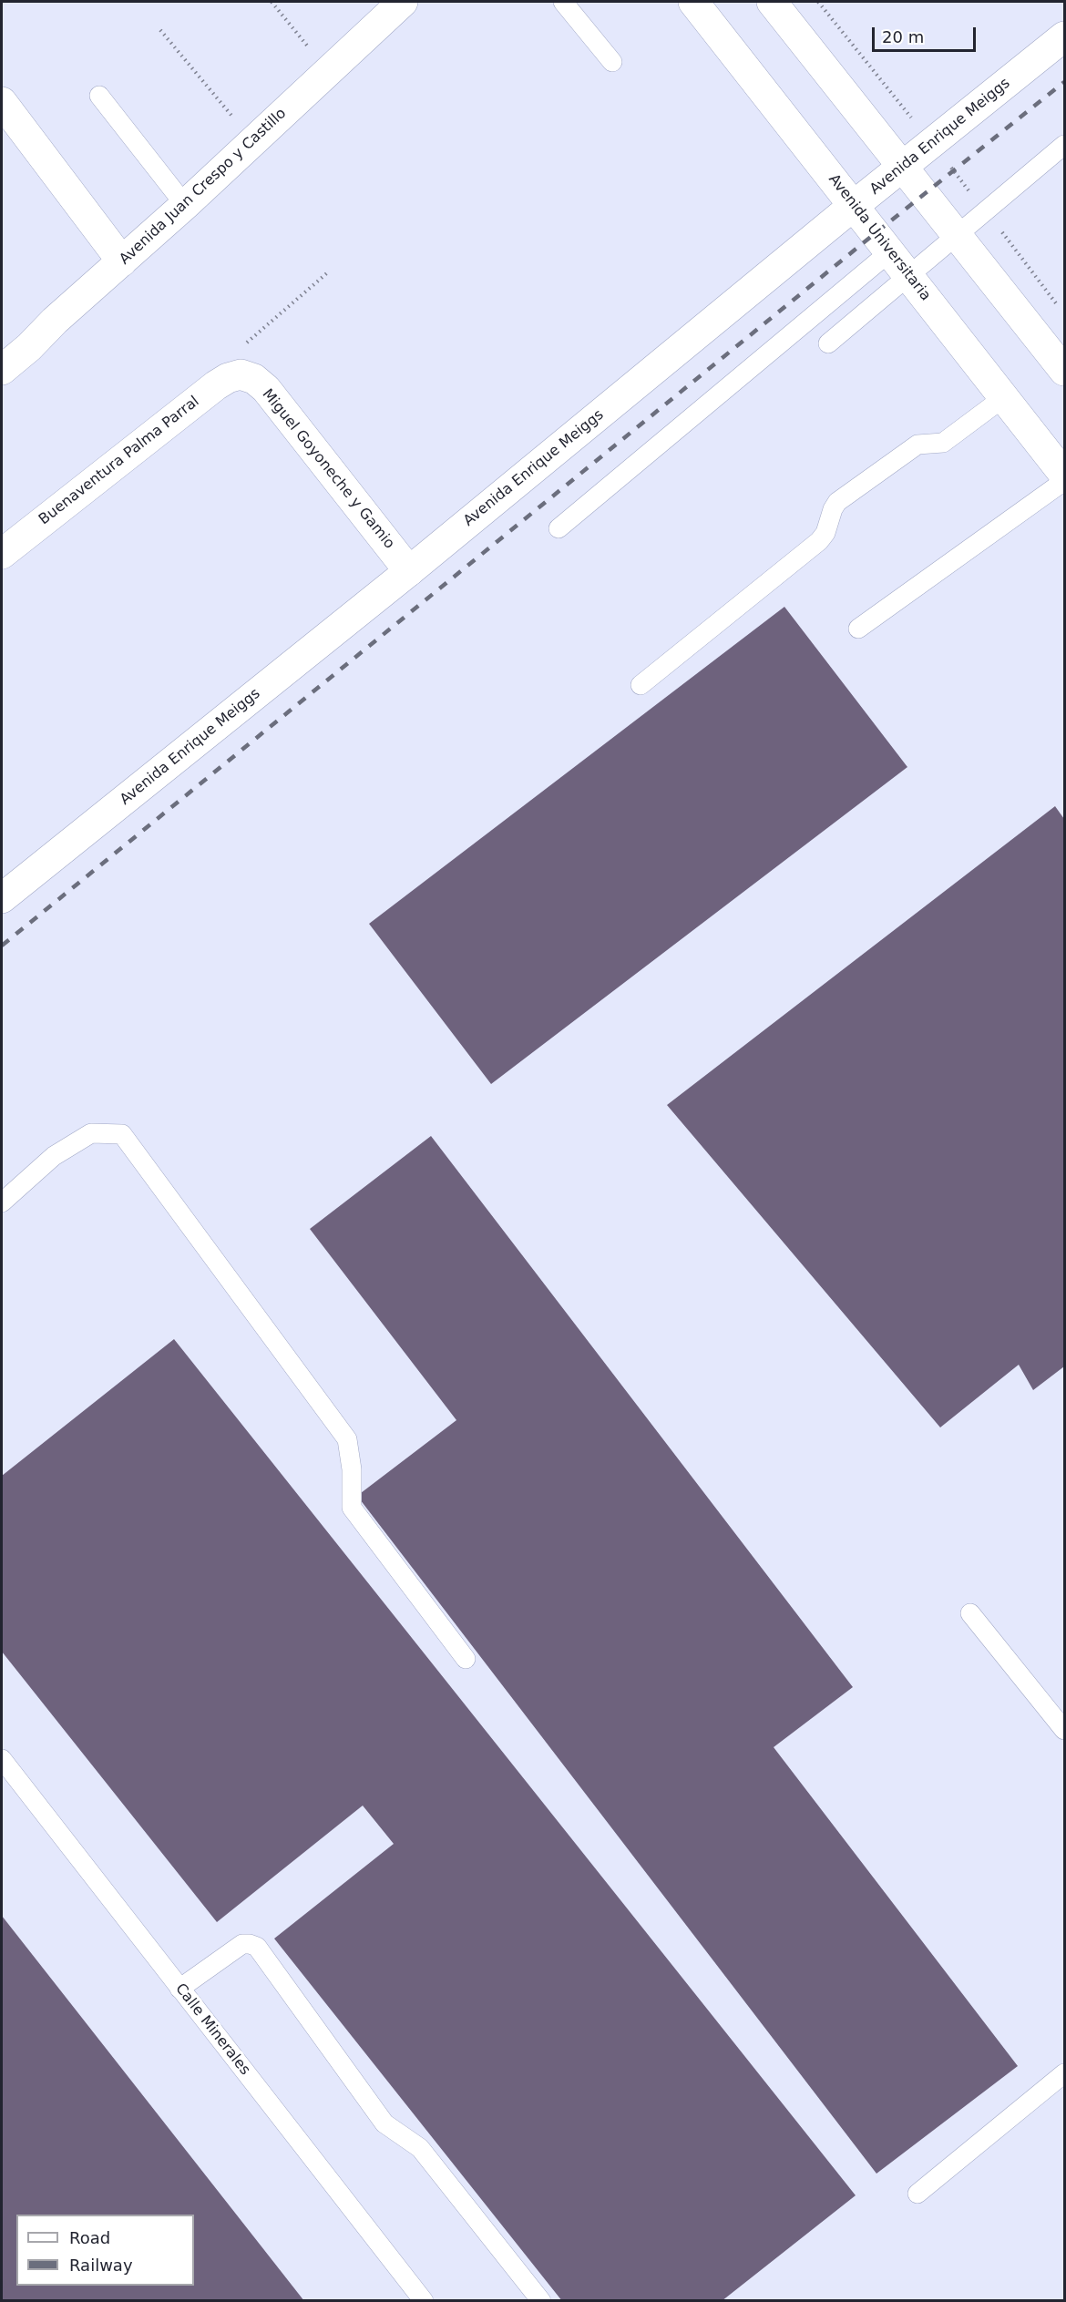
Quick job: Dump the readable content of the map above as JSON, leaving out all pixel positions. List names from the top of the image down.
{
  "streets": {
    "street": [
      "Avenida Enrique Meiggs",
      "Avenida Juan Crespo y Castillo",
      "Avenida Universitaria",
      "Buenaventura Palma Parral",
      "Miguel Goyoneche y Gamio"
    ],
    "lane": ["Calle Minerales"]
  },
  "crossings": [
    ["Avenida Enrique Meiggs", "Avenida Universitaria"],
    ["Avenida Enrique Meiggs", "Miguel Goyoneche y Gamio"],
    ["Buenaventura Palma Parral", "Miguel Goyoneche y Gamio"]
  ],
  "legend": ["Road", "Railway"],
  "scale_bar": "20 m"
}
